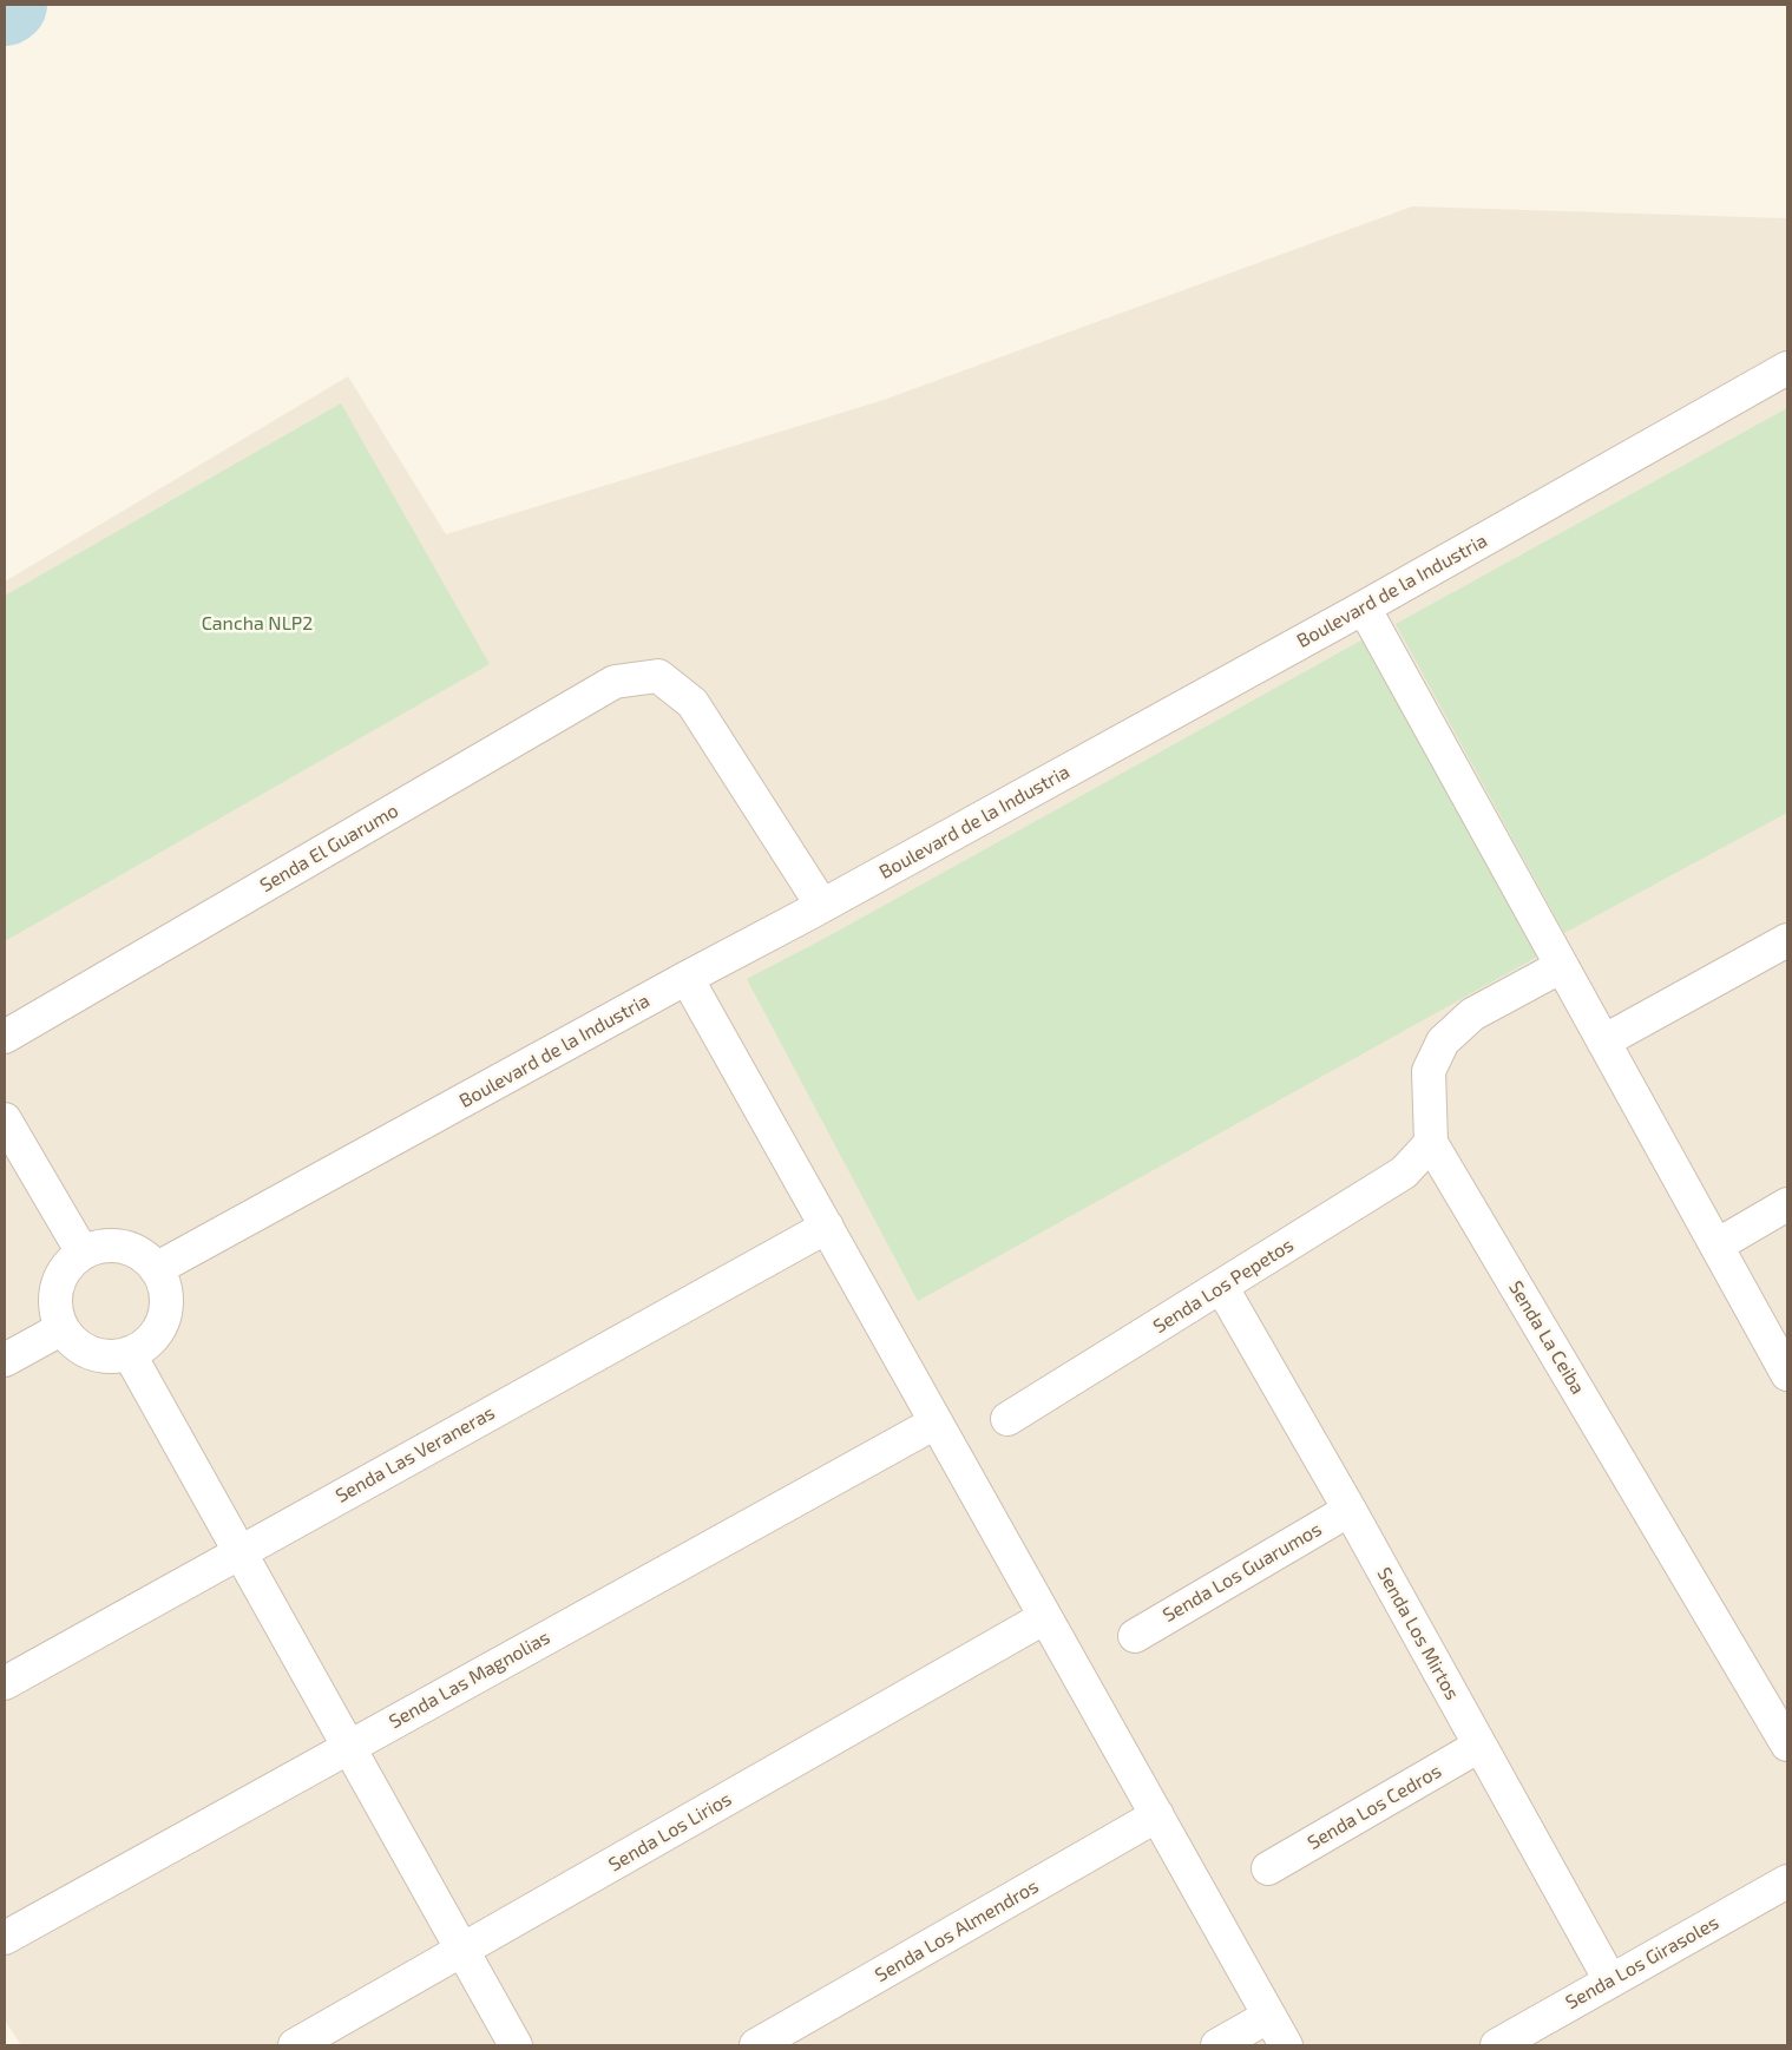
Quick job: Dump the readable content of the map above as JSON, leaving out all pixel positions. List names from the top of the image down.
{
  "streets": {
    "street": [
      "Boulevard de la Industria",
      "Senda El Guarumo",
      "Senda Los Pepetos",
      "Senda La Ceiba",
      "Senda Las Veraneras",
      "Senda Los Guarumos",
      "Senda Los Mirtos",
      "Senda Las Magnolias",
      "Senda Los Cedros",
      "Senda Los Lirios",
      "Senda Los Almendros",
      "Senda Los Girasoles"
    ]
  },
  "crossings": [
    ["Boulevard de la Industria", "Senda El Guarumo"],
    ["Senda Los Pepetos", "Senda La Ceiba"],
    ["Senda Los Pepetos", "Senda Los Mirtos"],
    ["Senda Los Guarumos", "Senda Los Mirtos"],
    ["Senda Los Mirtos", "Senda Los Cedros"],
    ["Senda Los Mirtos", "Senda Los Girasoles"]
  ],
  "parks": ["Cancha NLP2"]
}
